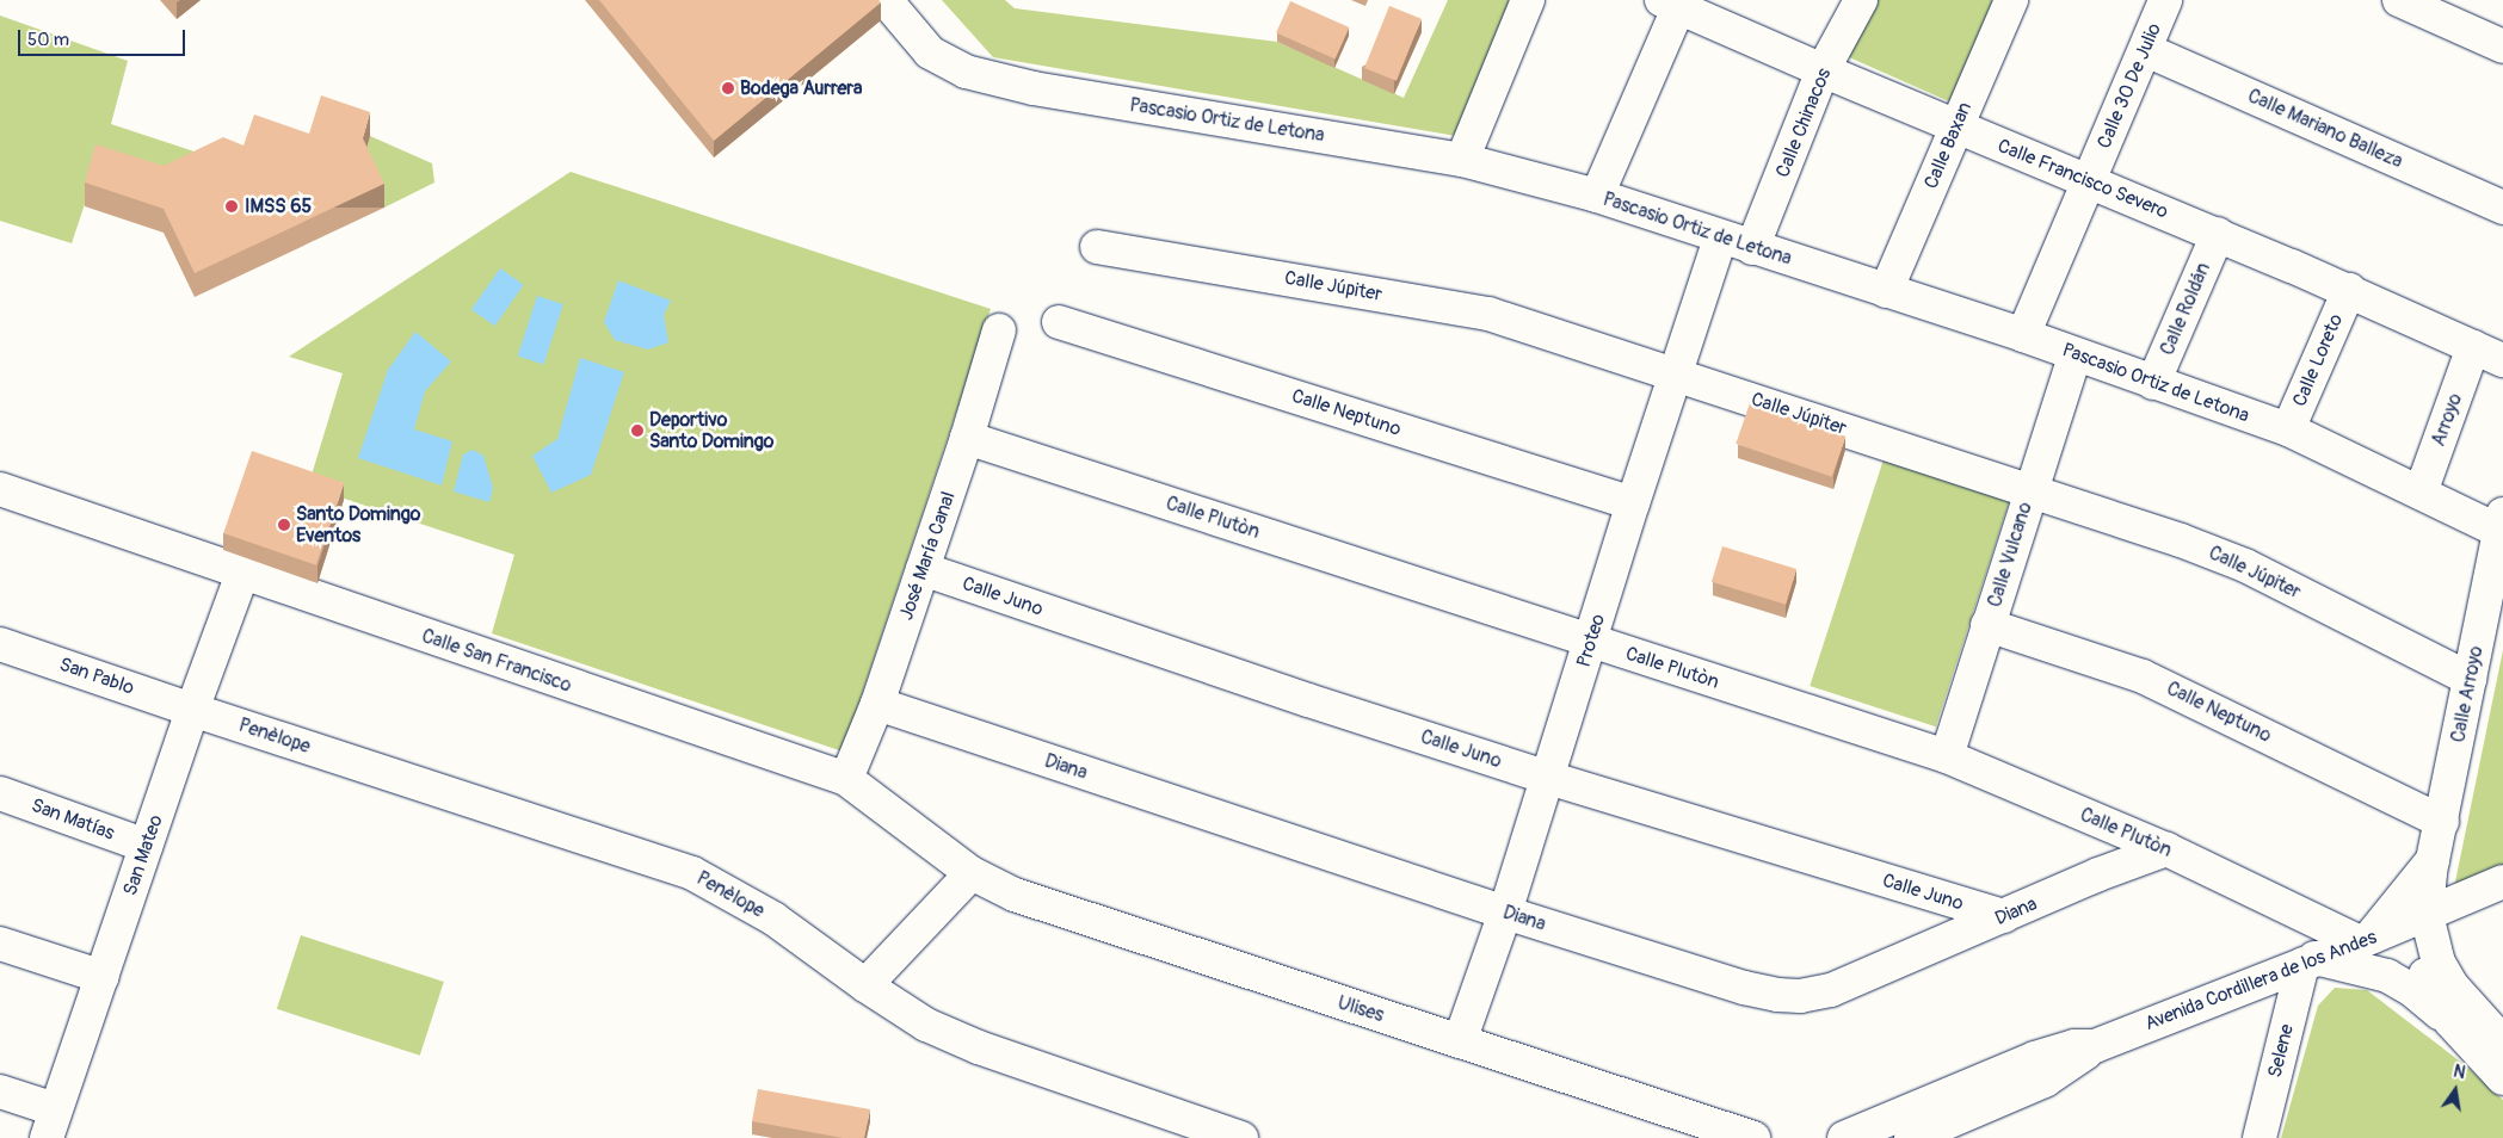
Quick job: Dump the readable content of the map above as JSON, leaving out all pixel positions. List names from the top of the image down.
{
  "streets": {
    "street": [
      "Calle 30 De Julio",
      "Pascasio Ortiz de Letona",
      "Calle Chinacos",
      "Calle Mariano Balleza",
      "Calle Baxan",
      "Calle Francisco Severo",
      "Calle Júpiter",
      "Calle Roldán",
      "Calle Loreto",
      "Calle Neptuno",
      "Arroyo",
      "Calle Plutòn",
      "Calle Vulcano",
      "José María Canal",
      "Calle Juno",
      "Proteo",
      "Calle San Francisco",
      "San Pablo",
      "Calle Arroyo",
      "Penèlope",
      "Diana",
      "San Matías",
      "San Mateo",
      "Avenida Cordillera de los Andes",
      "Ulises",
      "Selene"
    ]
  },
  "crossings": [
    ["Calle 30 De Julio", "Pascasio Ortiz de Letona"],
    ["Calle 30 De Julio", "Calle Mariano Balleza"],
    ["Calle 30 De Julio", "Calle Francisco Severo"],
    ["Pascasio Ortiz de Letona", "Calle Chinacos"],
    ["Pascasio Ortiz de Letona", "Calle Baxan"],
    ["Pascasio Ortiz de Letona", "Calle Roldán"],
    ["Pascasio Ortiz de Letona", "Calle Loreto"],
    ["Pascasio Ortiz de Letona", "Arroyo"],
    ["Pascasio Ortiz de Letona", "Calle Vulcano"],
    ["Pascasio Ortiz de Letona", "Proteo"],
    ["Pascasio Ortiz de Letona", "Calle Arroyo"],
    ["Calle Chinacos", "Calle Francisco Severo"],
    ["Calle Baxan", "Calle Francisco Severo"],
    ["Calle Francisco Severo", "Calle Roldán"],
    ["Calle Francisco Severo", "Calle Loreto"],
    ["Calle Francisco Severo", "Arroyo"],
    ["Calle Júpiter", "Calle Vulcano"],
    ["Calle Júpiter", "Proteo"],
    ["Calle Júpiter", "Calle Arroyo"],
    ["Calle Neptuno", "Calle Vulcano"],
    ["Calle Neptuno", "Proteo"],
    ["Calle Neptuno", "Calle Arroyo"],
    ["Calle Plutòn", "Calle Vulcano"],
    ["Calle Plutòn", "José María Canal"],
    ["Calle Plutòn", "Proteo"],
    ["Calle Plutòn", "Diana"],
    ["Calle Plutòn", "Avenida Cordillera de los Andes"],
    ["José María Canal", "Calle Juno"],
    ["José María Canal", "Calle San Francisco"],
    ["José María Canal", "Diana"],
    ["Calle Juno", "Proteo"],
    ["Calle Juno", "Diana"],
    ["Proteo", "Diana"],
    ["Proteo", "Ulises"],
    ["Calle San Francisco", "San Mateo"],
    ["Calle San Francisco", "Ulises"],
    ["San Pablo", "Penèlope"],
    ["San Pablo", "San Mateo"],
    ["Calle Arroyo", "Avenida Cordillera de los Andes"],
    ["Penèlope", "San Mateo"],
    ["San Matías", "San Mateo"],
    ["Avenida Cordillera de los Andes", "Selene"]
  ],
  "places": [
    "Bodega Aurrera",
    "IMSS 65",
    "Deportivo Santo Domingo",
    "Santo Domingo Eventos"
  ],
  "scale_bar": "50 m",
  "north": "top"
}
